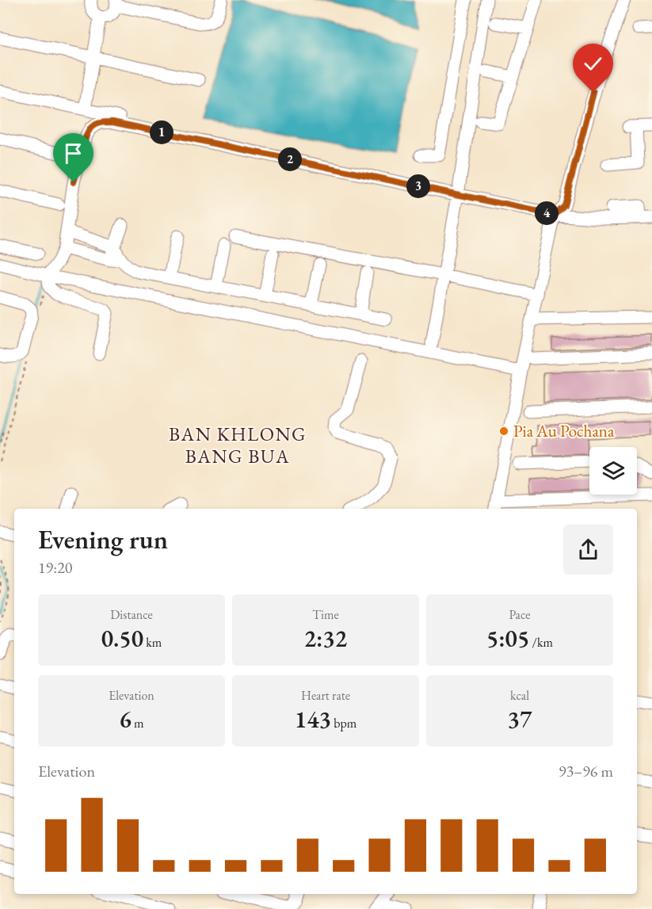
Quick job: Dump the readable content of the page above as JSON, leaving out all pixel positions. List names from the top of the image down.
{
  "districts": ["BAN KHLONG BANG BUA"],
  "places": ["Pia Au Pochana"],
  "page": {
    "pins": [
      "1",
      "2",
      "3",
      "4"
    ],
    "heading": ["Evening run", "19:20"],
    "stats": [
      ["Distance", "0.50 km"],
      ["Time", "2:32"],
      ["Pace", "5:05 /km"],
      ["Elevation", "6 m"],
      ["Heart rate", "143 bpm"],
      ["kcal", "37"]
    ],
    "chart": ["Elevation", "93–96 m"]
  }
}
